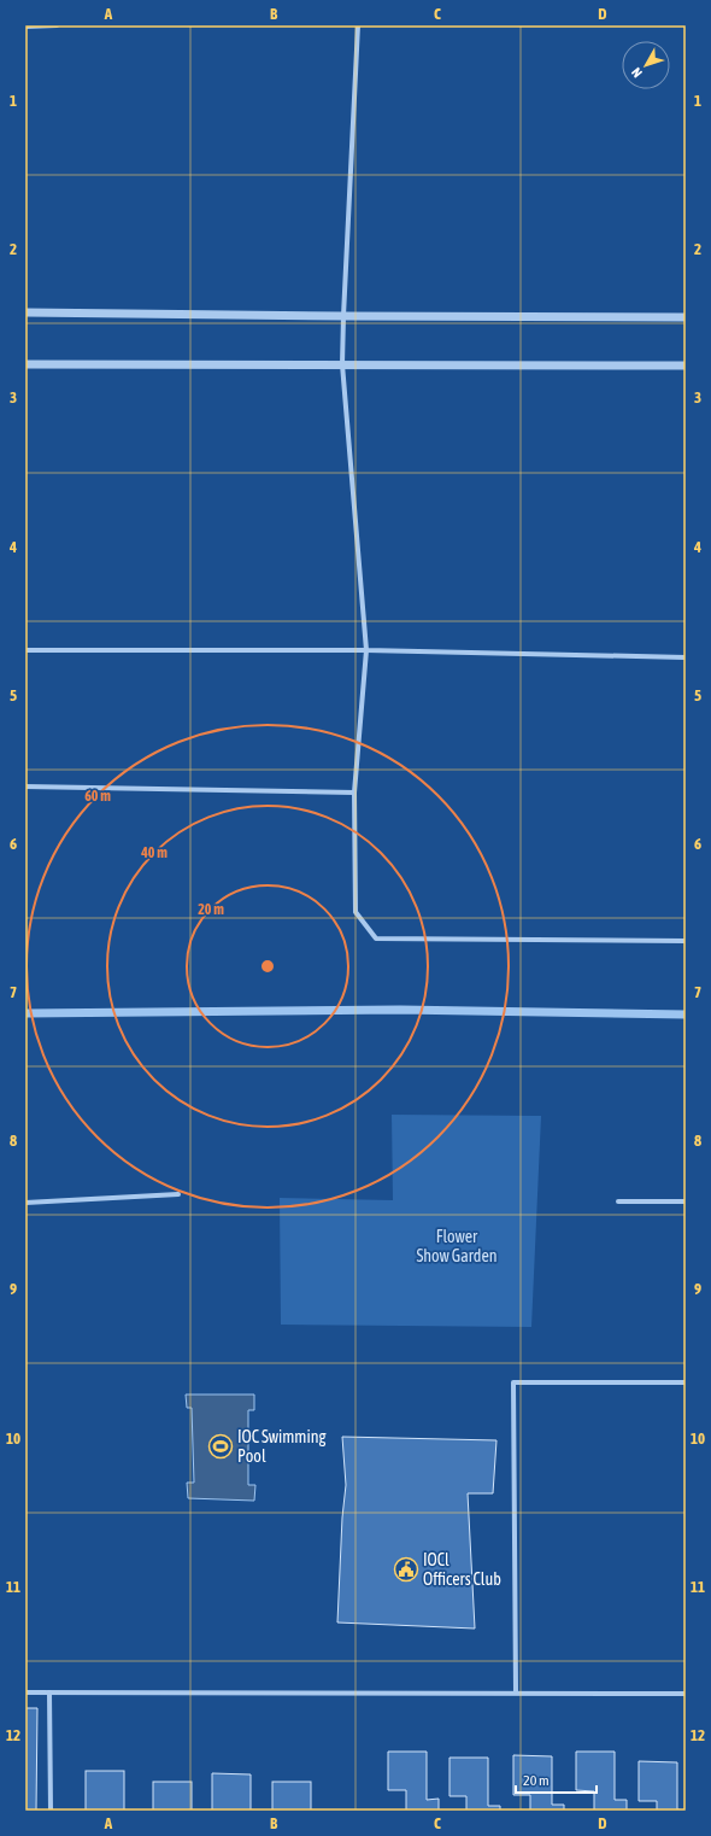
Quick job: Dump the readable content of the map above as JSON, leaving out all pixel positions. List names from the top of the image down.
{
  "parks": ["Flower Show Garden"],
  "places": {
    "sports": ["IOC Swimming Pool"],
    "public building": ["IOCl Officers Club"]
  },
  "scale_bar": "20 m",
  "north": "bottom left",
  "grid": {
    "columns": [
      "A",
      "B",
      "C",
      "D"
    ],
    "rows": [
      "1",
      "2",
      "3",
      "4",
      "5",
      "6",
      "7",
      "8",
      "9",
      "10",
      "11",
      "12"
    ]
  },
  "rings": ["60 m", "40 m", "20 m"]
}
